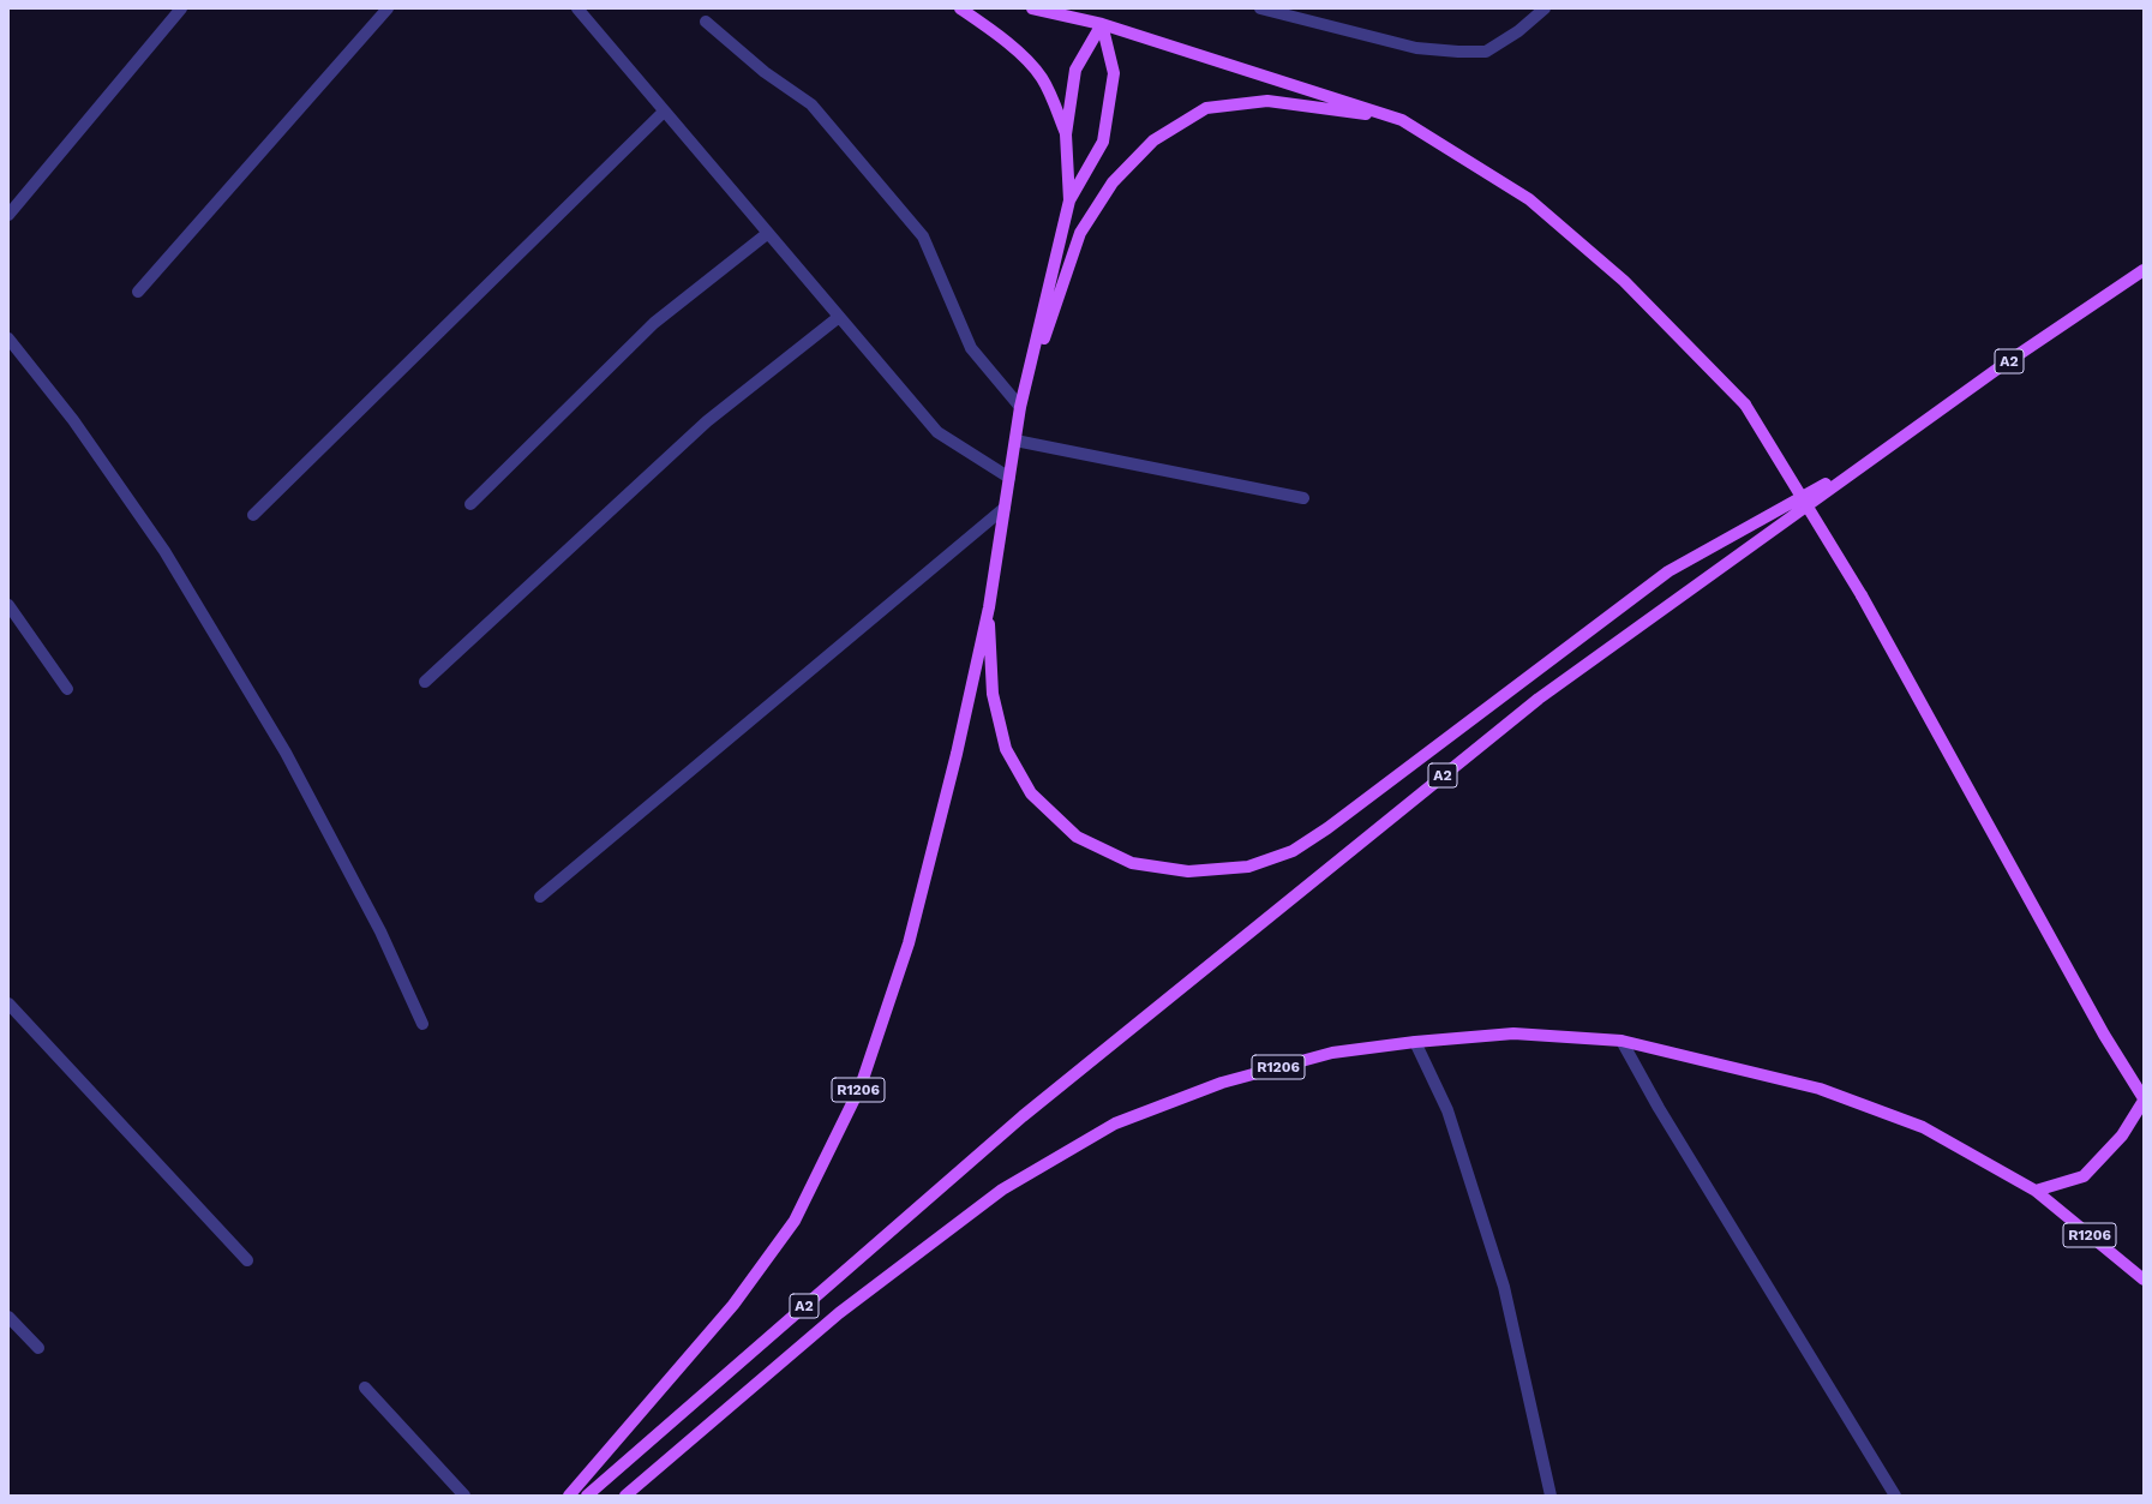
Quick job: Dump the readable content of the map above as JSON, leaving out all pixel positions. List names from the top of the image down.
{
  "streets": {
    "main road": ["A2", "R1206"]
  },
  "crossings": [
    ["A2", "R1206"]
  ]
}
